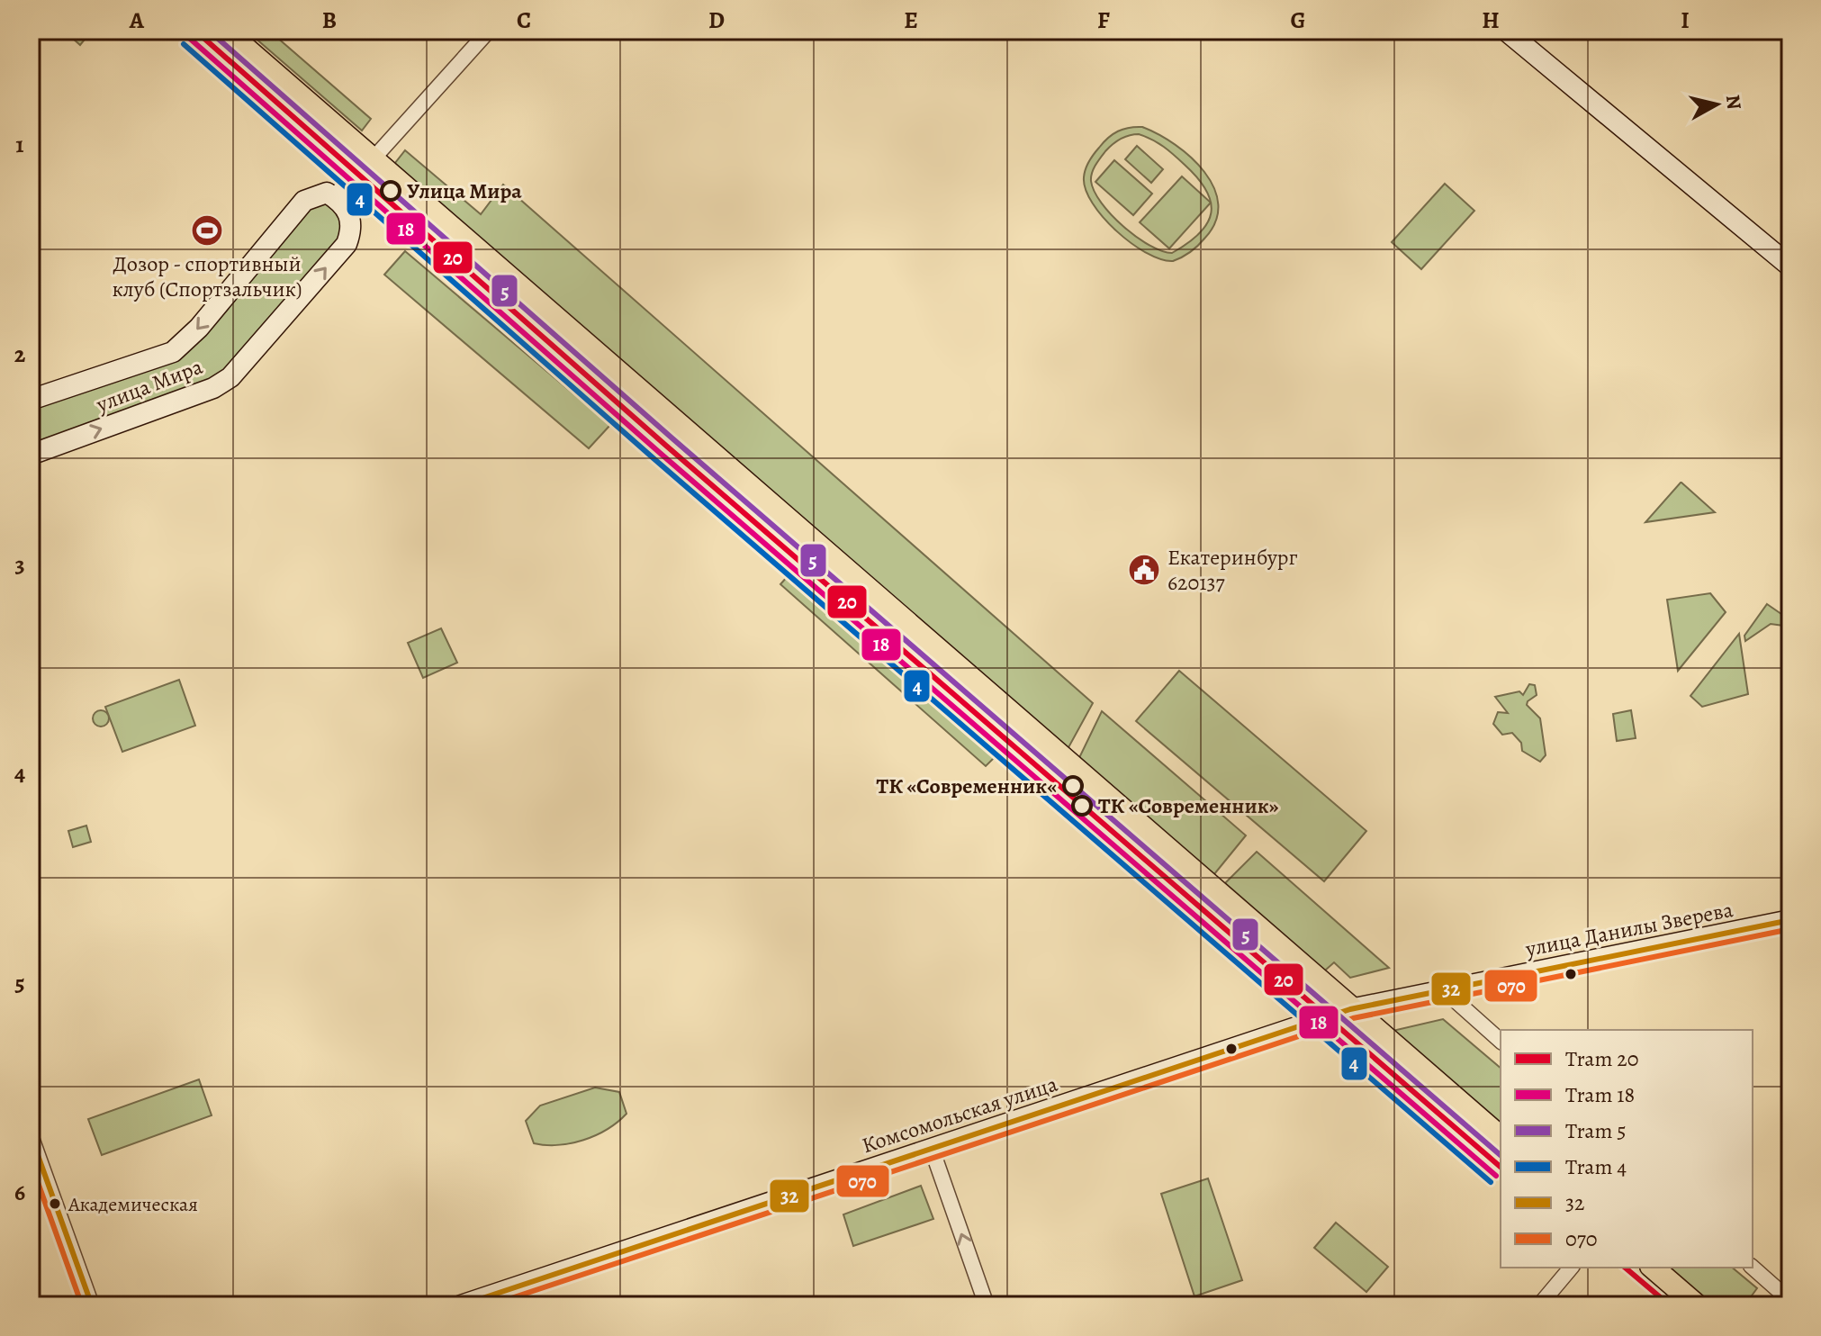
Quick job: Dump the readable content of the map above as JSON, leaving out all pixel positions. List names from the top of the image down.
{
  "streets": {
    "main road": ["улица Мира", "улица Данилы Зверева", "Комсомольская улица"]
  },
  "crossings": [
    ["улица Данилы Зверева", "Комсомольская улица"]
  ],
  "places": {
    "other": [
      "Улица Мира",
      "ТК «Современник«",
      "ТК «Современник»",
      "Академическая"
    ],
    "sports": ["Дозор - спортивный клуб (Спортзальчик)"],
    "public building": ["Екатеринбург 620137"]
  },
  "lines": [
    "tram line 20",
    "tram line 5",
    "tram line 18",
    "tram line 4",
    "transit line 32",
    "transit line 070"
  ],
  "legend": [
    "Tram 20",
    "Tram 18",
    "Tram 5",
    "Tram 4",
    "32",
    "070"
  ],
  "north": "right",
  "grid": {
    "columns": [
      "A",
      "B",
      "C",
      "D",
      "E",
      "F",
      "G",
      "H",
      "I"
    ],
    "rows": [
      "1",
      "2",
      "3",
      "4",
      "5",
      "6"
    ]
  }
}
